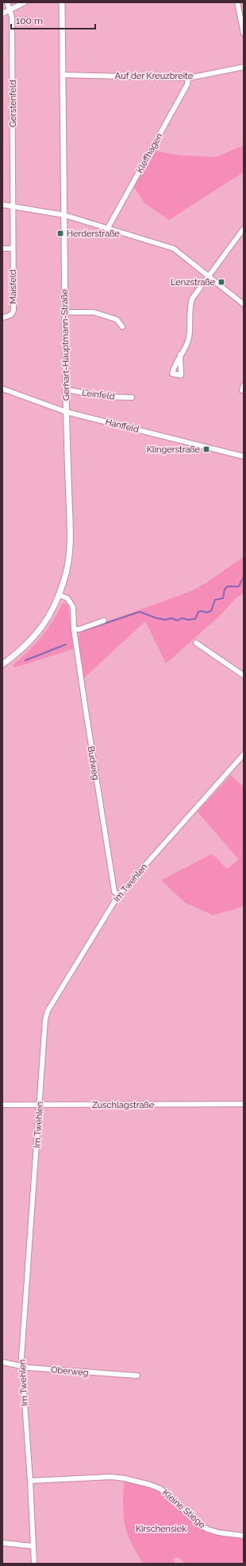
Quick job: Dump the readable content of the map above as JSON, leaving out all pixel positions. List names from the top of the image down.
{
  "streets": {
    "street": [
      "Auf der Kreuzbreite",
      "Gerstenfeld",
      "Kleffhagen",
      "Maisfeld",
      "Gerhart-Hauptmann-Straße",
      "Leinfeld",
      "Hanffeld",
      "Budweg",
      "Im Twehlen",
      "Zuschlagstraße",
      "Oberweg",
      "Kleine Stiege"
    ]
  },
  "crossings": [
    ["Auf der Kreuzbreite", "Kleffhagen"],
    ["Auf der Kreuzbreite", "Gerhart-Hauptmann-Straße"],
    ["Gerstenfeld", "Maisfeld"],
    ["Gerhart-Hauptmann-Straße", "Leinfeld"],
    ["Gerhart-Hauptmann-Straße", "Hanffeld"],
    ["Gerhart-Hauptmann-Straße", "Budweg"],
    ["Budweg", "Im Twehlen"],
    ["Im Twehlen", "Zuschlagstraße"],
    ["Im Twehlen", "Oberweg"],
    ["Im Twehlen", "Kleine Stiege"]
  ],
  "parks": ["Kirschensiek"],
  "places": {
    "transit": ["Herderstraße", "Lenzstraße", "Klingerstraße"]
  },
  "scale_bar": "100 m"
}
